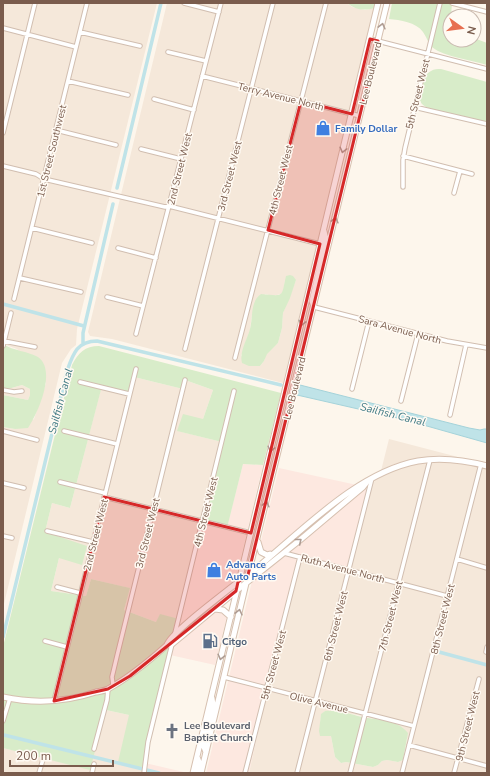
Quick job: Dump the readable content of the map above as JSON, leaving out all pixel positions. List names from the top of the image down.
{
  "streets": {
    "main road": ["Lee Boulevard"],
    "street": [
      "5th Street West",
      "Terry Avenue North",
      "1st Street Southwest",
      "2nd Street West",
      "3rd Street West",
      "4th Street West",
      "Sara Avenue North",
      "Ruth Avenue North",
      "7th Street West",
      "8th Street West",
      "6th Street West",
      "Olive Avenue",
      "9th Street West"
    ]
  },
  "crossings": [
    ["Lee Boulevard", "Terry Avenue North"],
    ["Lee Boulevard", "Sara Avenue North"],
    ["Lee Boulevard", "Olive Avenue"],
    ["5th Street West", "Ruth Avenue North"],
    ["5th Street West", "Olive Avenue"],
    ["Terry Avenue North", "2nd Street West"],
    ["Terry Avenue North", "3rd Street West"],
    ["Terry Avenue North", "4th Street West"],
    ["Ruth Avenue North", "7th Street West"],
    ["Ruth Avenue North", "8th Street West"],
    ["Ruth Avenue North", "6th Street West"],
    ["7th Street West", "Olive Avenue"],
    ["8th Street West", "Olive Avenue"],
    ["6th Street West", "Olive Avenue"]
  ],
  "water": ["Sailfish Canal"],
  "places": {
    "shop": ["Family Dollar", "Advance Auto Parts"],
    "fuel station": ["Citgo"],
    "church": ["Lee Boulevard Baptist Church"]
  },
  "scale_bar": "200 m",
  "north": "right"
}
